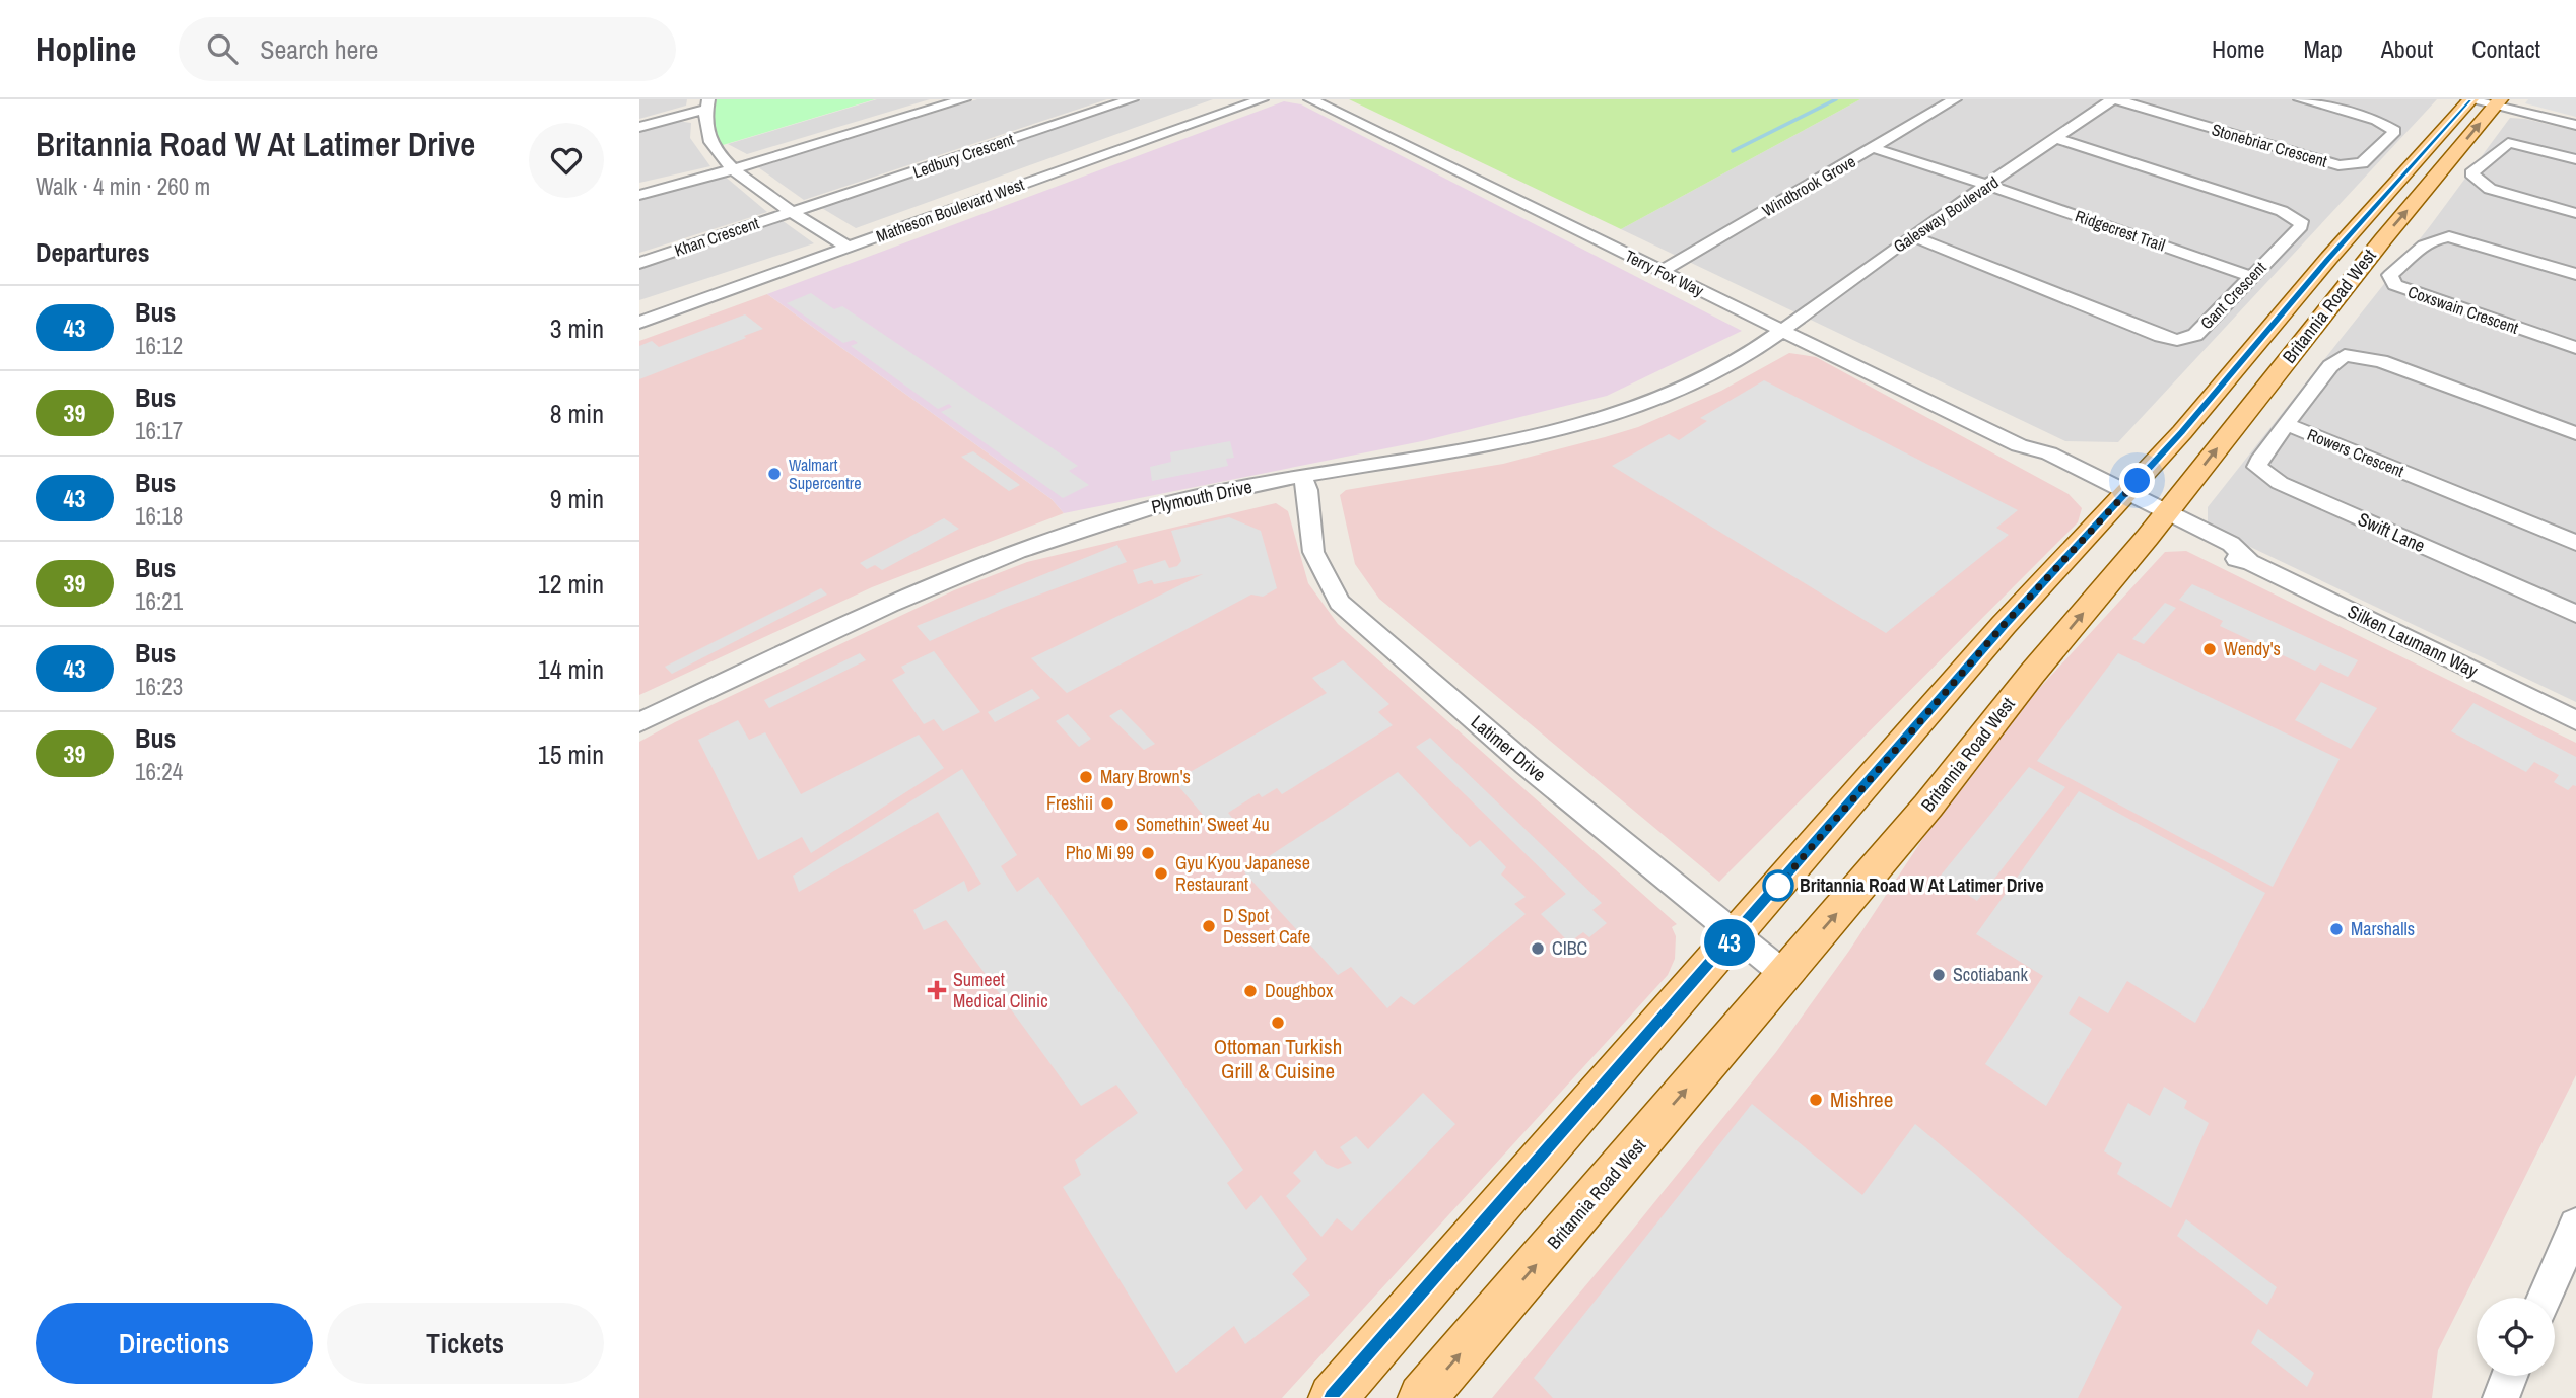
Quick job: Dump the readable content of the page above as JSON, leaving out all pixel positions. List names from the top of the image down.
{
  "streets": {
    "main road": ["Britannia Road West"],
    "street": [
      "Stonebriar Crescent",
      "Ledbury Crescent",
      "Windbrook Grove",
      "Matheson Boulevard West",
      "Galesway Boulevard",
      "Ridgecrest Trail",
      "Khan Crescent",
      "Terry Fox Way",
      "Gant Crescent",
      "Coxswain Crescent",
      "Rowers Crescent",
      "Plymouth Drive",
      "Swift Lane",
      "Silken Laumann Way",
      "Latimer Drive"
    ]
  },
  "crossings": [
    ["Stonebriar Crescent", "Galesway Boulevard"],
    ["Ledbury Crescent", "Khan Crescent"],
    ["Windbrook Grove", "Ridgecrest Trail"],
    ["Windbrook Grove", "Terry Fox Way"],
    ["Galesway Boulevard", "Ridgecrest Trail"],
    ["Galesway Boulevard", "Terry Fox Way"],
    ["Galesway Boulevard", "Gant Crescent"],
    ["Galesway Boulevard", "Plymouth Drive"],
    ["Ridgecrest Trail", "Gant Crescent"],
    ["Terry Fox Way", "Britannia Road West"],
    ["Terry Fox Way", "Plymouth Drive"],
    ["Terry Fox Way", "Silken Laumann Way"],
    ["Britannia Road West", "Silken Laumann Way"],
    ["Britannia Road West", "Latimer Drive"],
    ["Rowers Crescent", "Swift Lane"],
    ["Plymouth Drive", "Latimer Drive"]
  ],
  "places": {
    "other": [
      "Walmart Supercentre",
      "Wendy's",
      "Mary Brown's",
      "Freshii",
      "Somethin' Sweet 4u",
      "Pho Mi 99",
      "Gyu Kyou Japanese Restaurant",
      "Britannia Road W At Latimer Drive",
      "D Spot Dessert Cafe",
      "Marshalls",
      "CIBC",
      "Scotiabank",
      "Doughbox",
      "Ottoman Turkish Grill & Cuisine",
      "Mishree"
    ],
    "health": ["Sumeet Medical Clinic"]
  },
  "lines": ["bus line 43"],
  "page": {
    "header": "Hopline",
    "search": "Search here",
    "nav": [
      "Home",
      "Map",
      "About",
      "Contact"
    ],
    "heading": [
      ["Britannia Road W At Latimer Drive", "Walk · 4 min · 260 m"],
      "Departures"
    ],
    "on_map": "43",
    "list": [
      {
        "mark": "43",
        "name": "Bus",
        "note": "16:12",
        "value": "3 min"
      },
      {
        "mark": "39",
        "name": "Bus",
        "note": "16:17",
        "value": "8 min"
      },
      {
        "mark": "43",
        "name": "Bus",
        "note": "16:18",
        "value": "9 min"
      },
      {
        "mark": "39",
        "name": "Bus",
        "note": "16:21",
        "value": "12 min"
      },
      {
        "mark": "43",
        "name": "Bus",
        "note": "16:23",
        "value": "14 min"
      },
      {
        "mark": "39",
        "name": "Bus",
        "note": "16:24",
        "value": "15 min"
      }
    ],
    "buttons": ["Directions", "Tickets"]
  }
}
